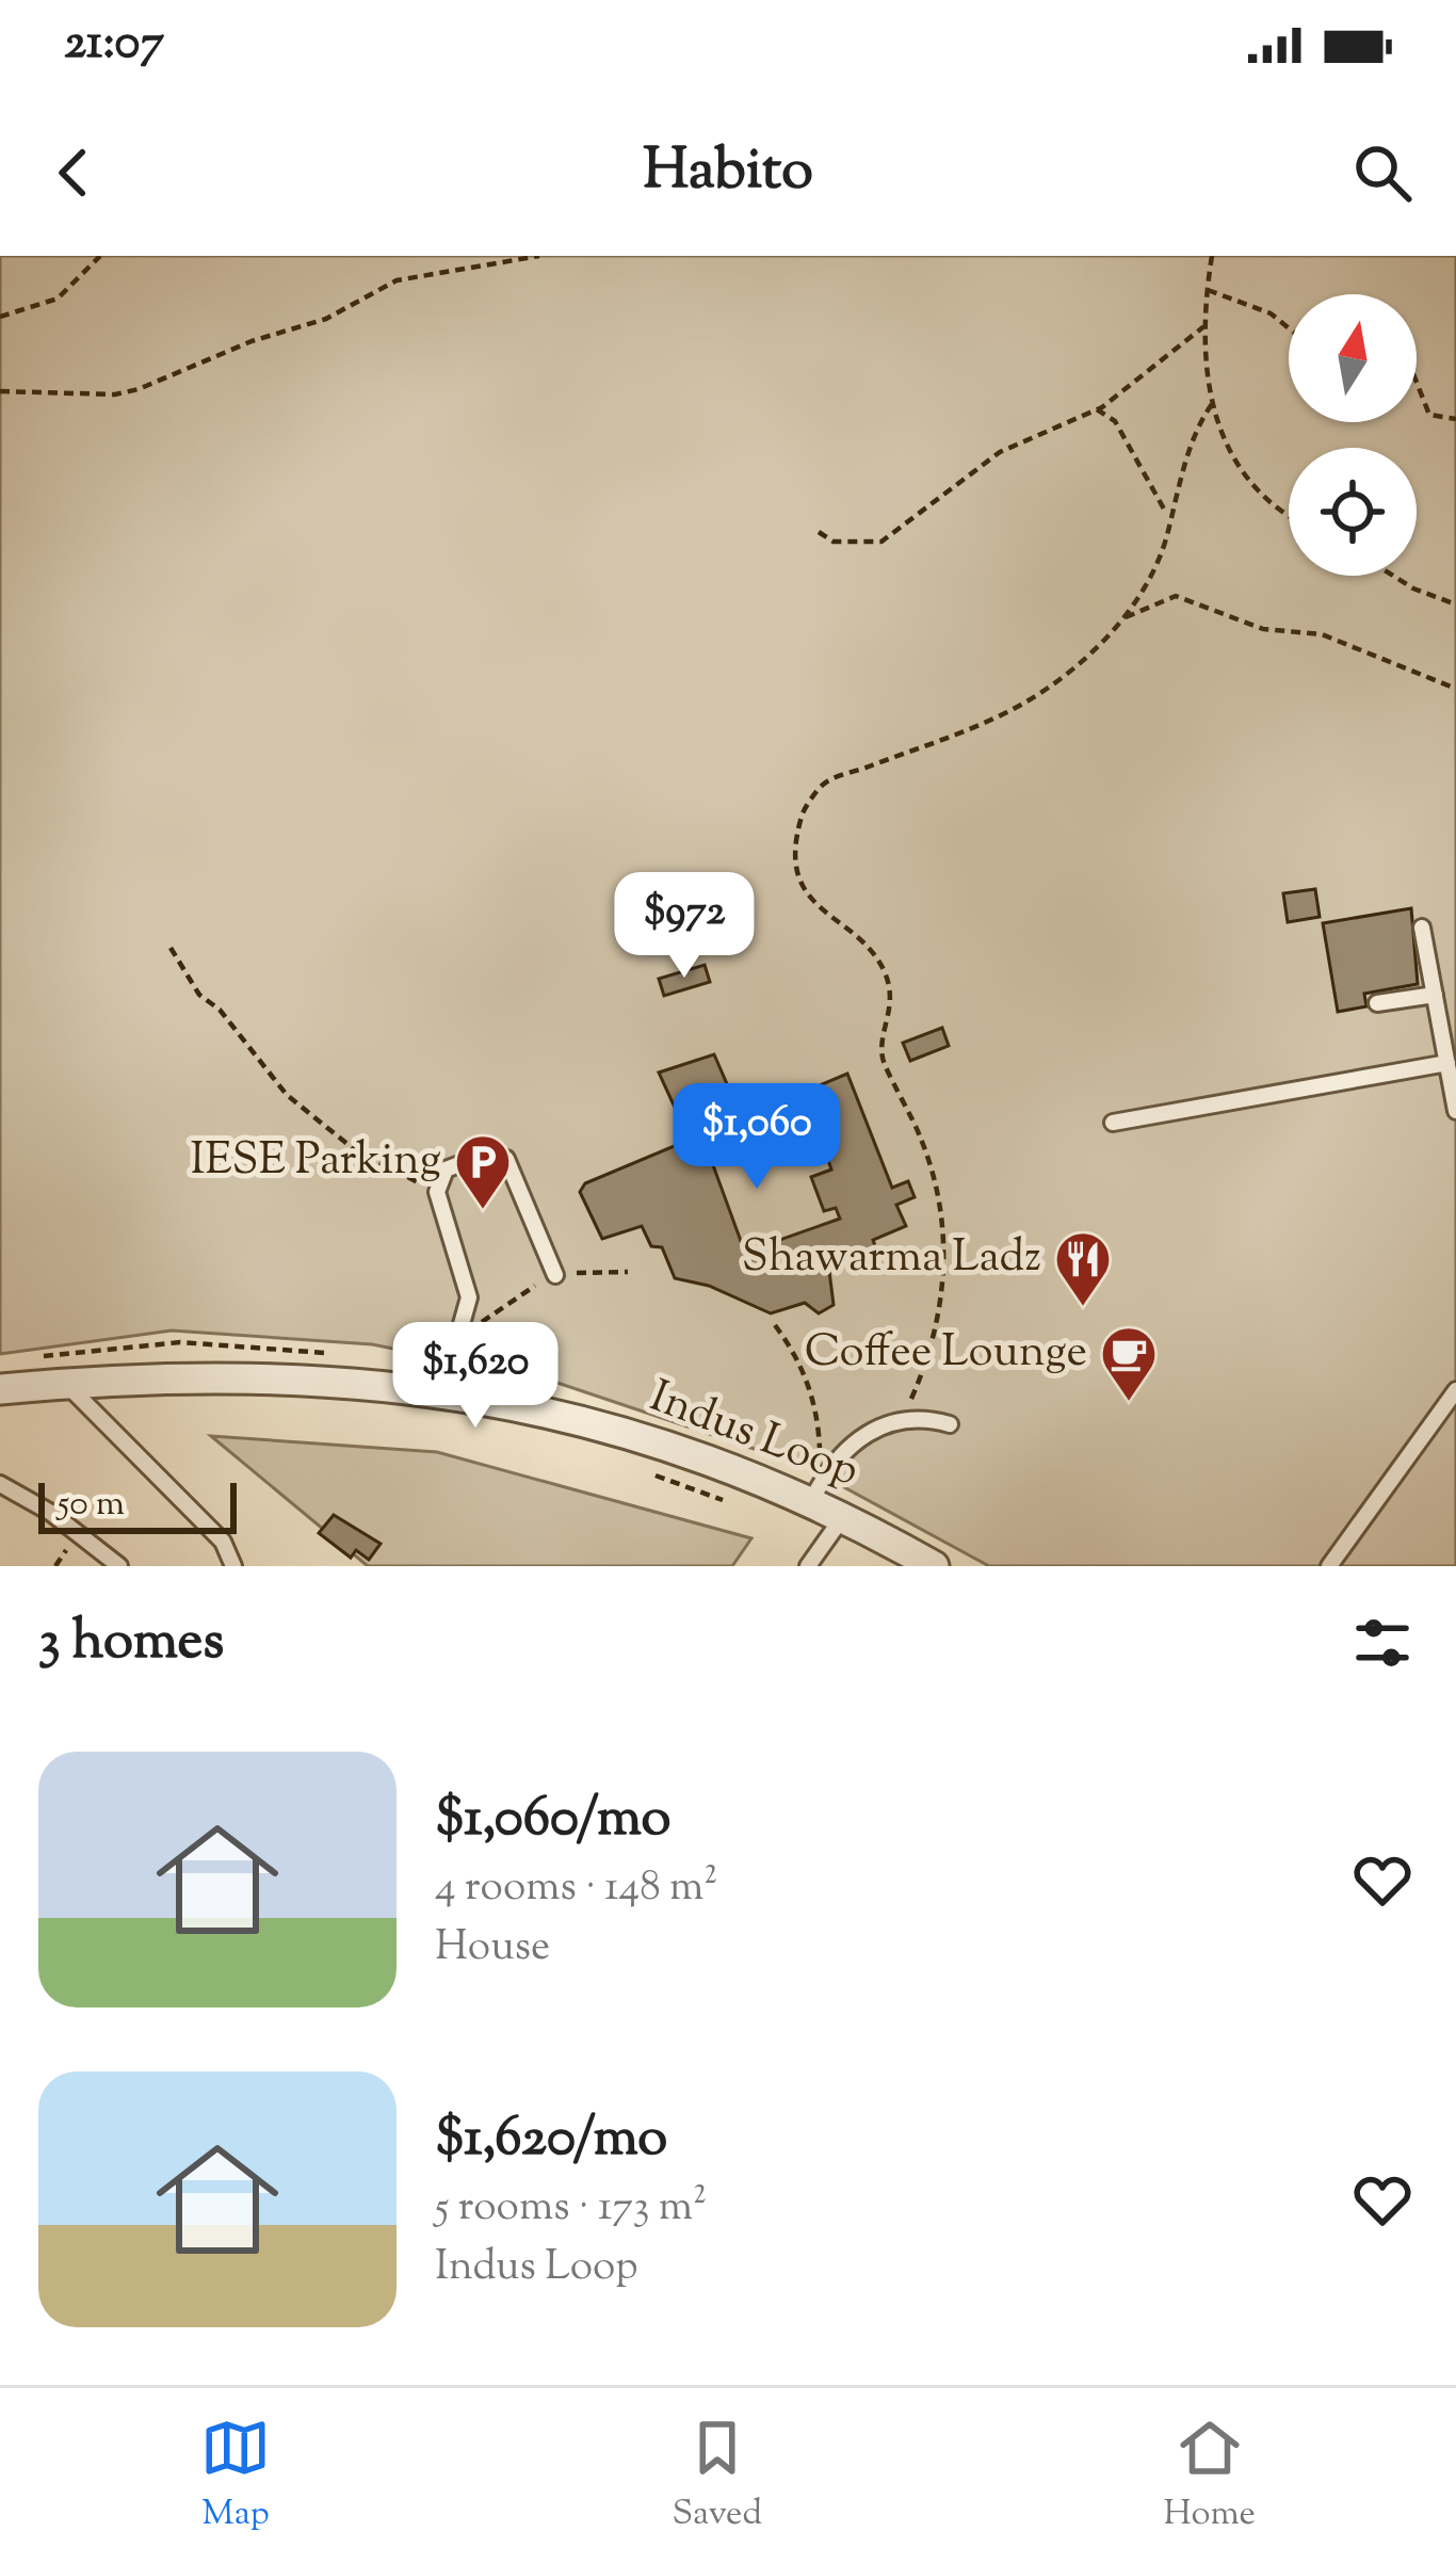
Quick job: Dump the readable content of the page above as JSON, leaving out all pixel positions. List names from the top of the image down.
{
  "streets": {
    "street": ["Indus Loop"]
  },
  "places": {
    "parking": ["IESE Parking"],
    "restaurant": ["Shawarma Ladz"],
    "cafe": ["Coffee Lounge"]
  },
  "scale_bar": "50 m",
  "north": "top",
  "page": {
    "status": "21:07",
    "header": "Habito",
    "price": ["$972", "$1,060", "$1,620"],
    "scale": "50 m",
    "heading": "3 homes",
    "list": [
      {
        "name": "$1,060/mo",
        "note": "4 rooms · 148 m² · House"
      },
      {
        "name": "$1,620/mo",
        "note": "5 rooms · 173 m² · Indus Loop"
      }
    ],
    "tabs": ["Map", "Saved", "Home"]
  }
}
